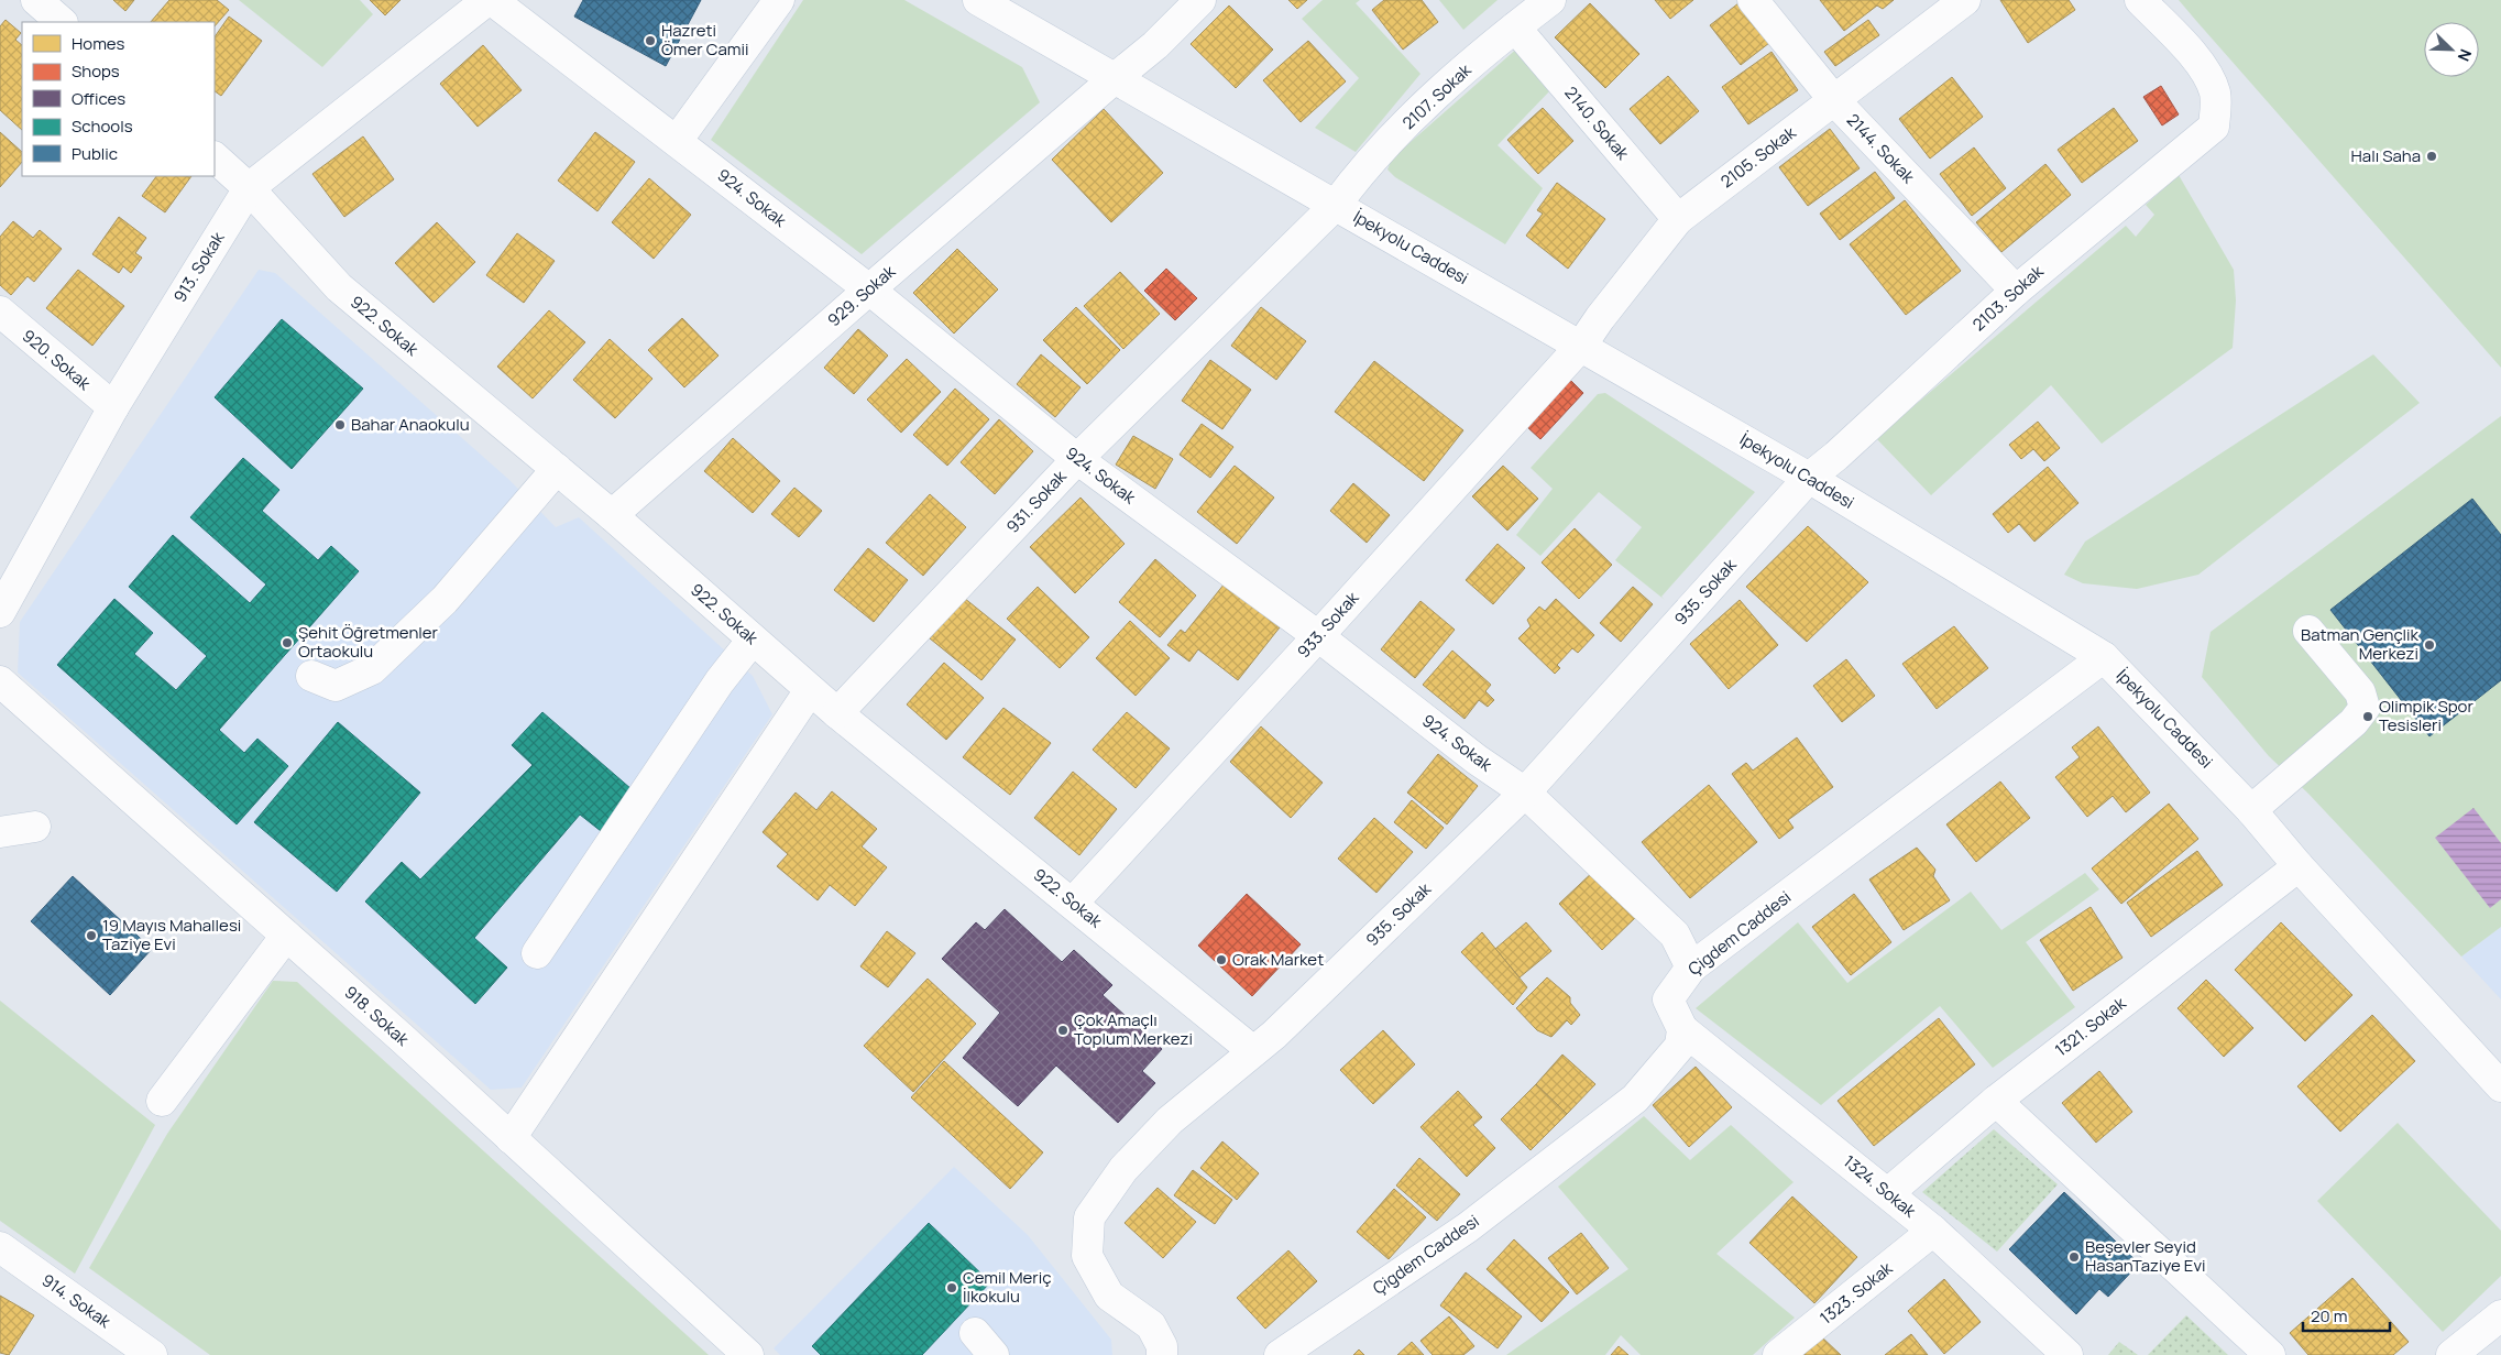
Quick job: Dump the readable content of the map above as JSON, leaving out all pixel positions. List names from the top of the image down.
{
  "streets": {
    "street": [
      "2107. Sokak",
      "2140. Sokak",
      "2144. Sokak",
      "2105. Sokak",
      "924. Sokak",
      "İpekyolu Caddesi",
      "913. Sokak",
      "929. Sokak",
      "2103. Sokak",
      "922. Sokak",
      "920. Sokak",
      "931. Sokak",
      "935. Sokak",
      "933. Sokak",
      "Çigdem Caddesi",
      "918. Sokak",
      "1321. Sokak",
      "1324. Sokak",
      "1323. Sokak",
      "914. Sokak"
    ]
  },
  "crossings": [
    ["2107. Sokak", "2140. Sokak"],
    ["2107. Sokak", "İpekyolu Caddesi"],
    ["2107. Sokak", "931. Sokak"],
    ["2140. Sokak", "2105. Sokak"],
    ["2144. Sokak", "2105. Sokak"],
    ["2144. Sokak", "2103. Sokak"],
    ["2105. Sokak", "İpekyolu Caddesi"],
    ["2105. Sokak", "933. Sokak"],
    ["924. Sokak", "929. Sokak"],
    ["924. Sokak", "931. Sokak"],
    ["924. Sokak", "935. Sokak"],
    ["924. Sokak", "933. Sokak"],
    ["924. Sokak", "Çigdem Caddesi"],
    ["İpekyolu Caddesi", "929. Sokak"],
    ["İpekyolu Caddesi", "2103. Sokak"],
    ["İpekyolu Caddesi", "931. Sokak"],
    ["İpekyolu Caddesi", "935. Sokak"],
    ["İpekyolu Caddesi", "933. Sokak"],
    ["İpekyolu Caddesi", "Çigdem Caddesi"],
    ["İpekyolu Caddesi", "1321. Sokak"],
    ["913. Sokak", "922. Sokak"],
    ["913. Sokak", "920. Sokak"],
    ["929. Sokak", "922. Sokak"],
    ["2103. Sokak", "935. Sokak"],
    ["922. Sokak", "931. Sokak"],
    ["922. Sokak", "935. Sokak"],
    ["922. Sokak", "933. Sokak"],
    ["Çigdem Caddesi", "1324. Sokak"],
    ["1321. Sokak", "1324. Sokak"],
    ["1324. Sokak", "1323. Sokak"]
  ],
  "places": [
    "Hazreti Ömer Camii",
    "Halı Saha",
    "Bahar Anaokulu",
    "Şehit Öğretmenler Ortaokulu",
    "Batman Gençlik Merkezi",
    "Olimpik Spor Tesisleri",
    "19 Mayıs Mahallesi Taziye Evi",
    "Orak Market",
    "Çok Amaçlı Toplum Merkezi",
    "Beşevler Seyid HasanTaziye Evi",
    "Cemil Meriç İlkokulu"
  ],
  "legend": [
    "Homes",
    "Shops",
    "Offices",
    "Schools",
    "Public"
  ],
  "scale_bar": "20 m",
  "north": "bottom right"
}
